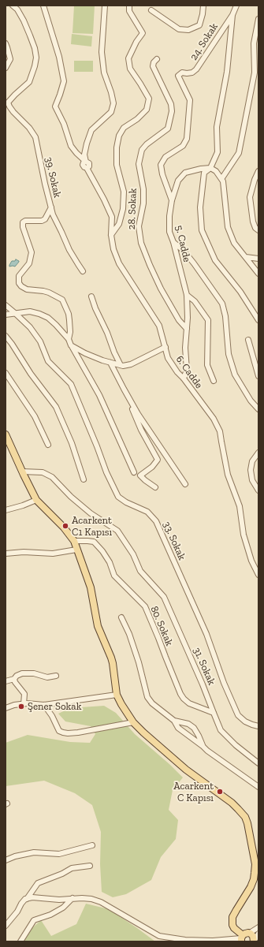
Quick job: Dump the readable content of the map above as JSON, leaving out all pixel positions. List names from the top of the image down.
{
  "streets": {
    "street": [
      "24. Sokak",
      "39. Sokak",
      "28. Sokak",
      "5. Cadde",
      "6. Cadde",
      "33. Sokak",
      "80. Sokak",
      "31. Sokak"
    ]
  },
  "crossings": [
    ["24. Sokak", "5. Cadde"],
    ["28. Sokak", "5. Cadde"],
    ["5. Cadde", "6. Cadde"],
    ["80. Sokak", "31. Sokak"]
  ],
  "places": ["Acarkent C1 Kapısı", "Şener Sokak", "Acarkent C Kapısı"]
}
